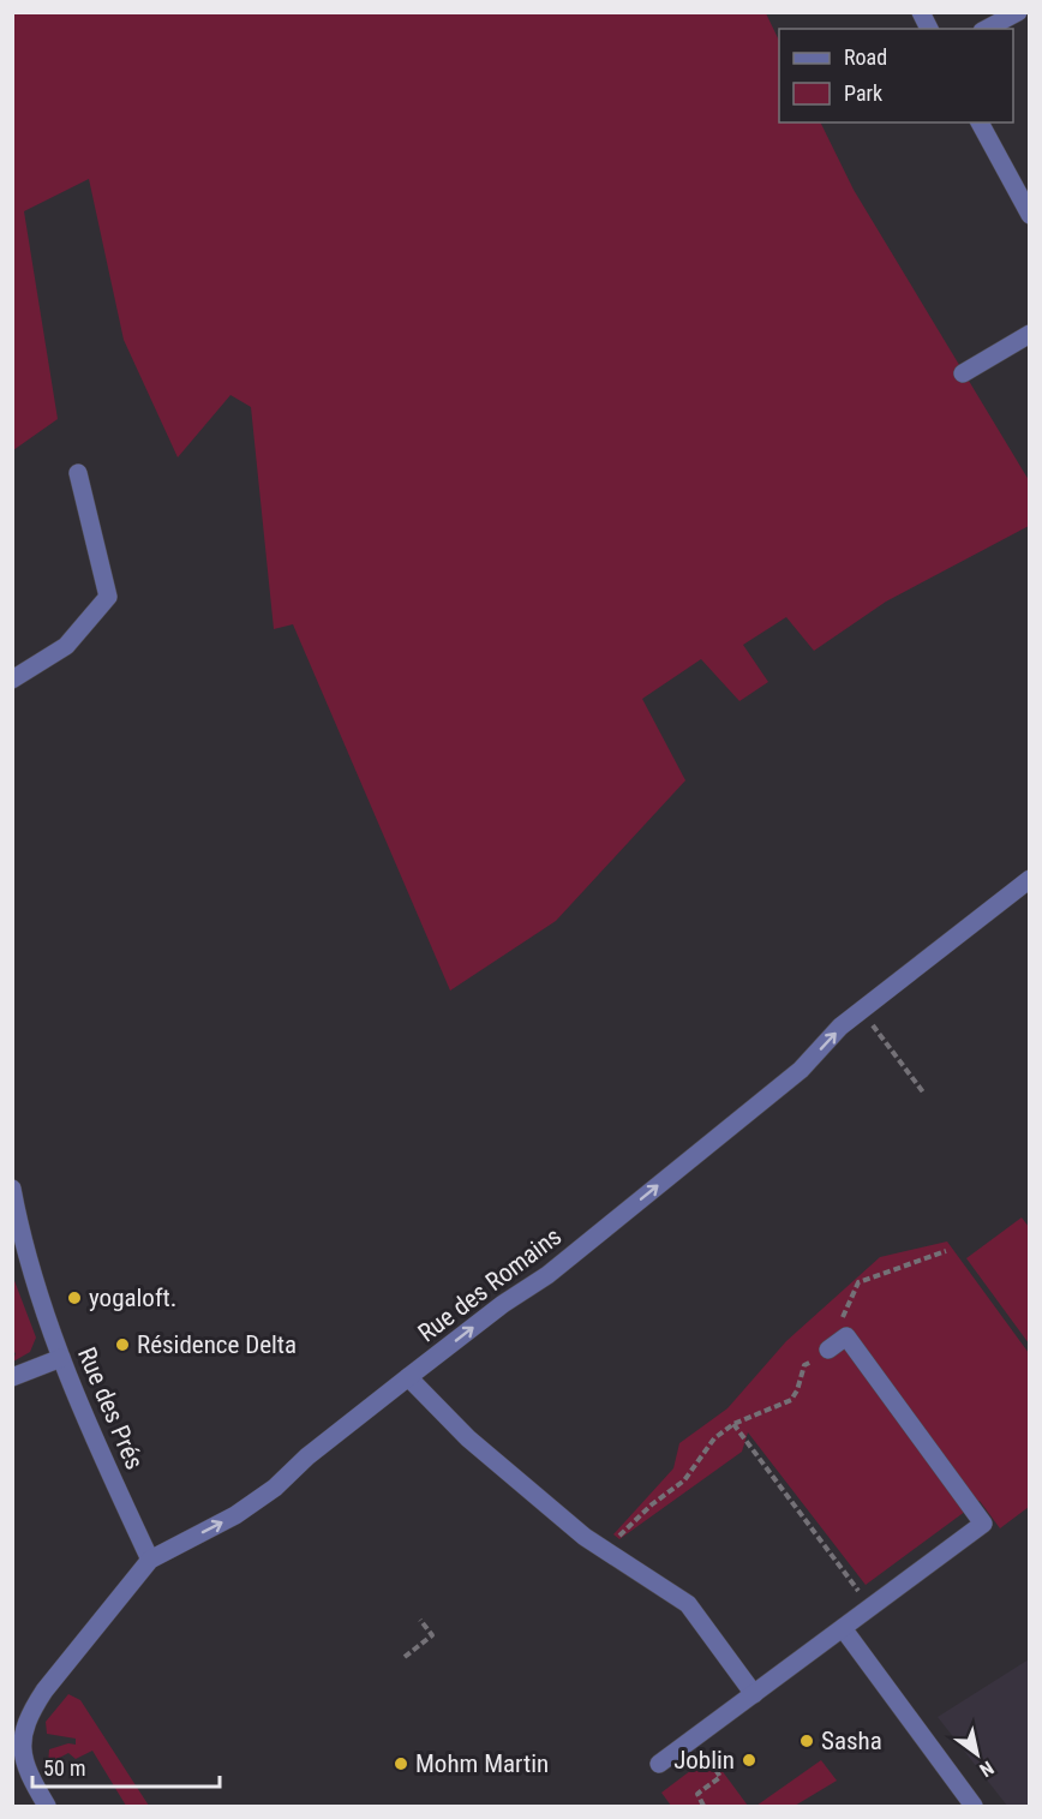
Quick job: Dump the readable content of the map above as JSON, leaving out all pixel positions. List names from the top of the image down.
{
  "streets": {
    "street": ["Rue des Romains", "Rue des Prés"]
  },
  "crossings": [
    ["Rue des Romains", "Rue des Prés"]
  ],
  "one_way": ["Rue des Romains"],
  "places": [
    "yogaloft.",
    "Résidence Delta",
    "Sasha",
    "Joblin",
    "Mohm Martin"
  ],
  "legend": ["Road", "Park"],
  "scale_bar": "50 m",
  "north": "bottom right"
}
